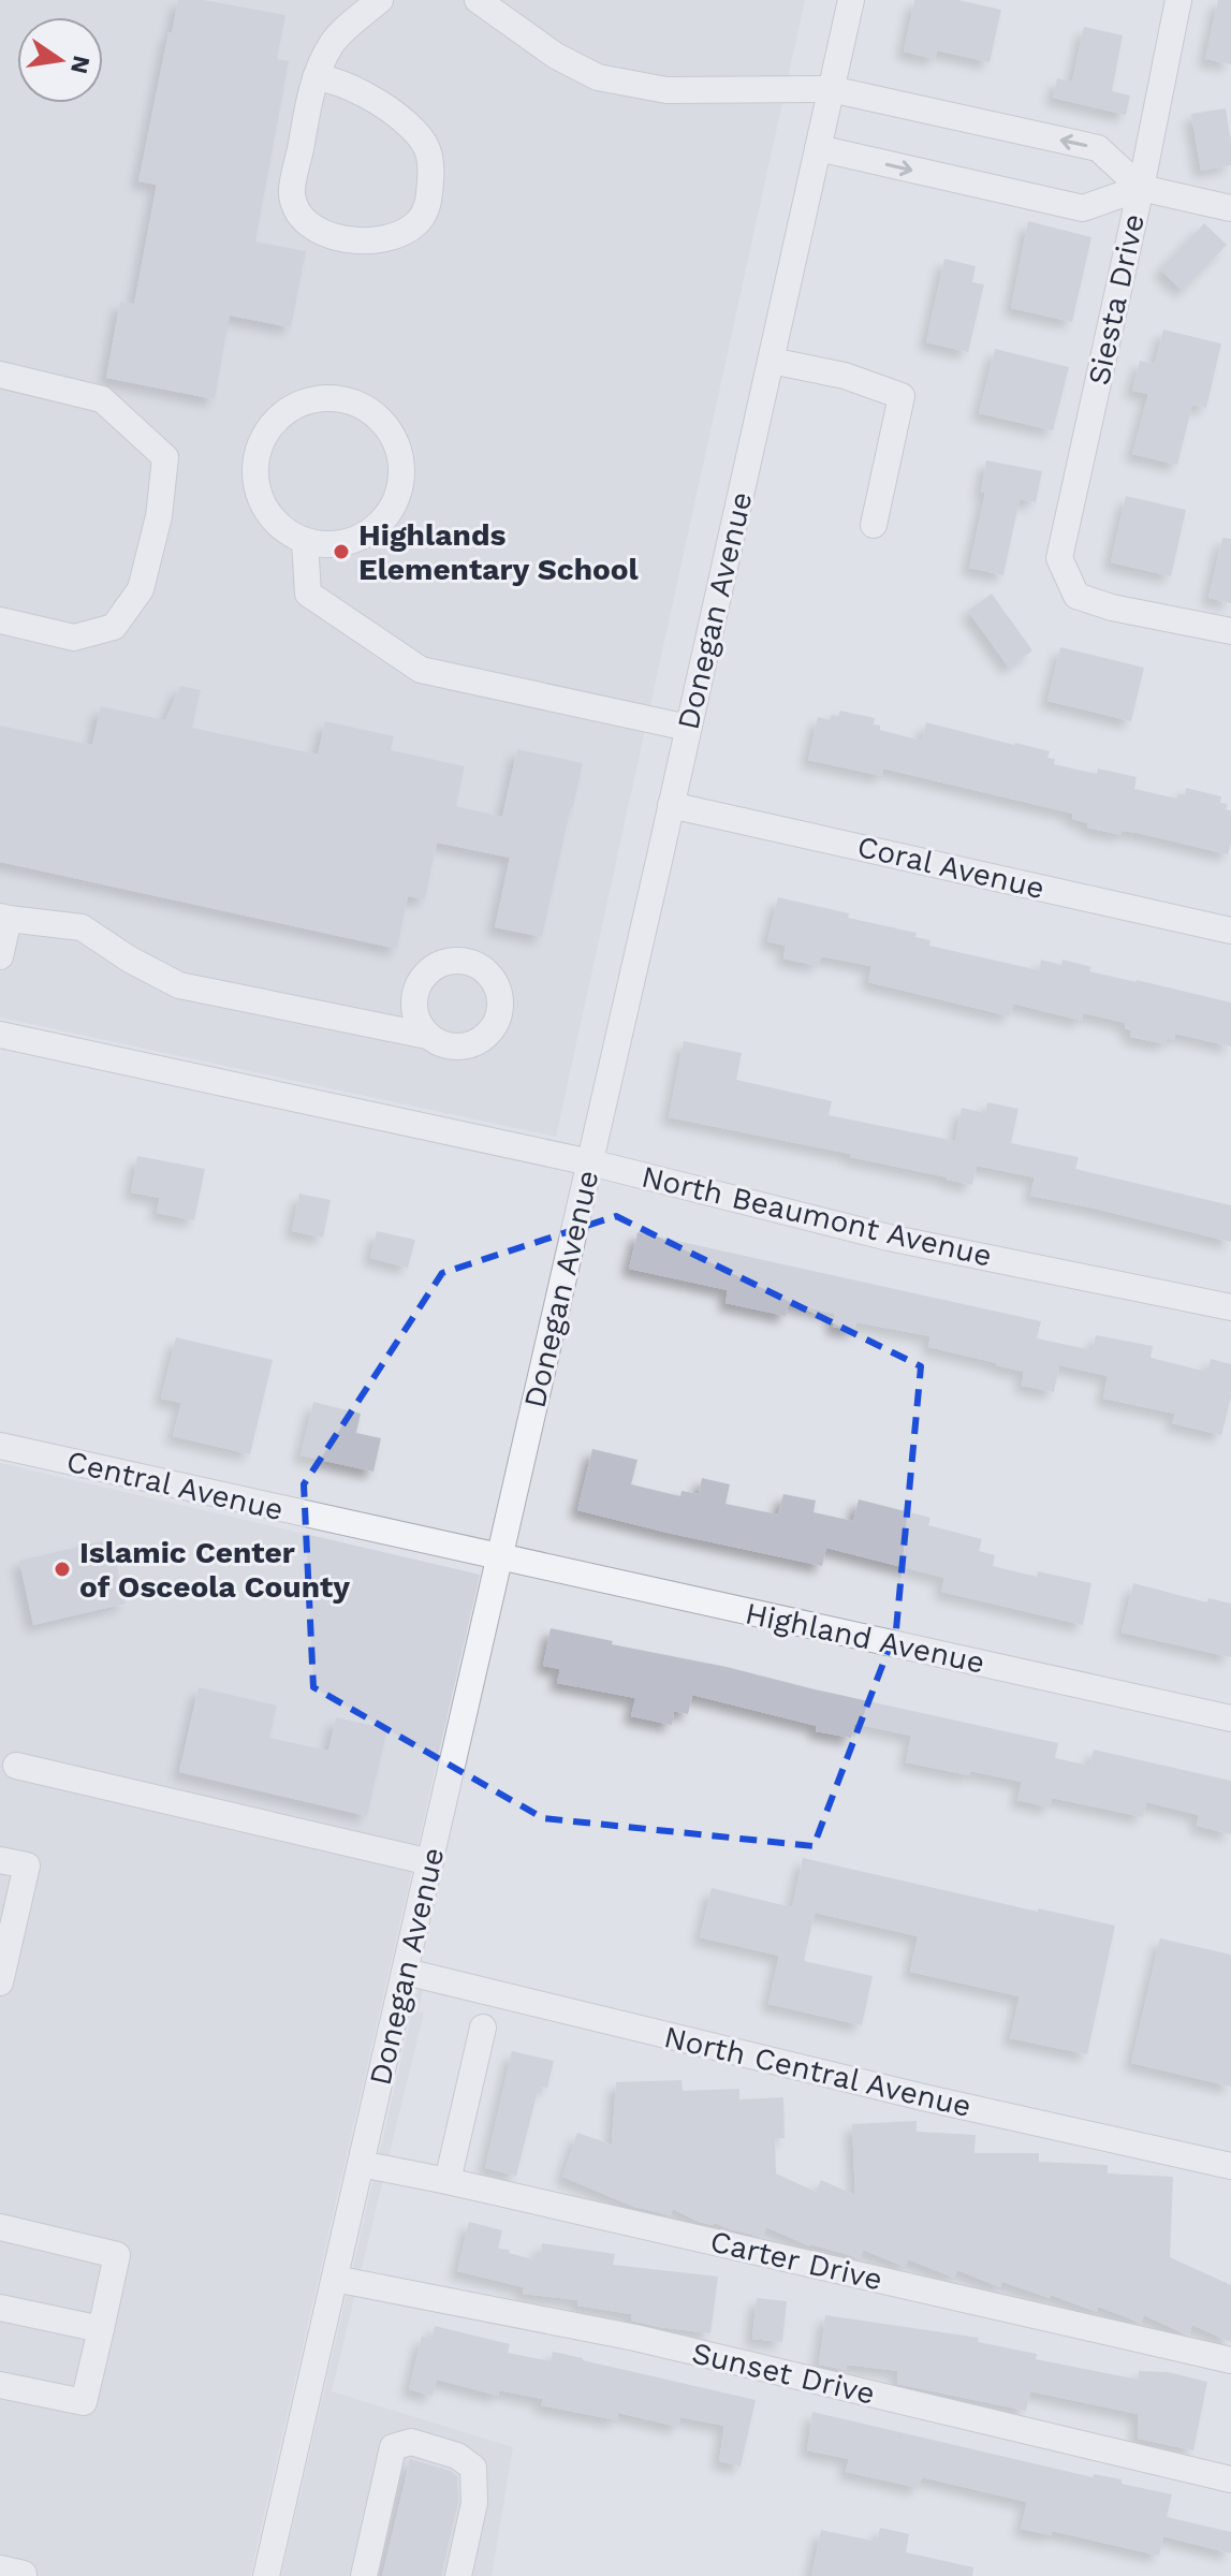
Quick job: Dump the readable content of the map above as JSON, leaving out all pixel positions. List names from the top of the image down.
{
  "streets": {
    "street": [
      "Siesta Drive",
      "Donegan Avenue",
      "Coral Avenue",
      "North Beaumont Avenue",
      "Central Avenue",
      "Highland Avenue",
      "North Central Avenue",
      "Carter Drive",
      "Sunset Drive"
    ]
  },
  "crossings": [
    ["Donegan Avenue", "Coral Avenue"],
    ["Donegan Avenue", "North Beaumont Avenue"],
    ["Donegan Avenue", "Central Avenue"],
    ["Donegan Avenue", "Highland Avenue"],
    ["Donegan Avenue", "North Central Avenue"],
    ["Donegan Avenue", "Carter Drive"],
    ["Donegan Avenue", "Sunset Drive"],
    ["Central Avenue", "Highland Avenue"]
  ],
  "places": ["Highlands Elementary School", "Islamic Center of Osceola County"],
  "north": "right"
}
